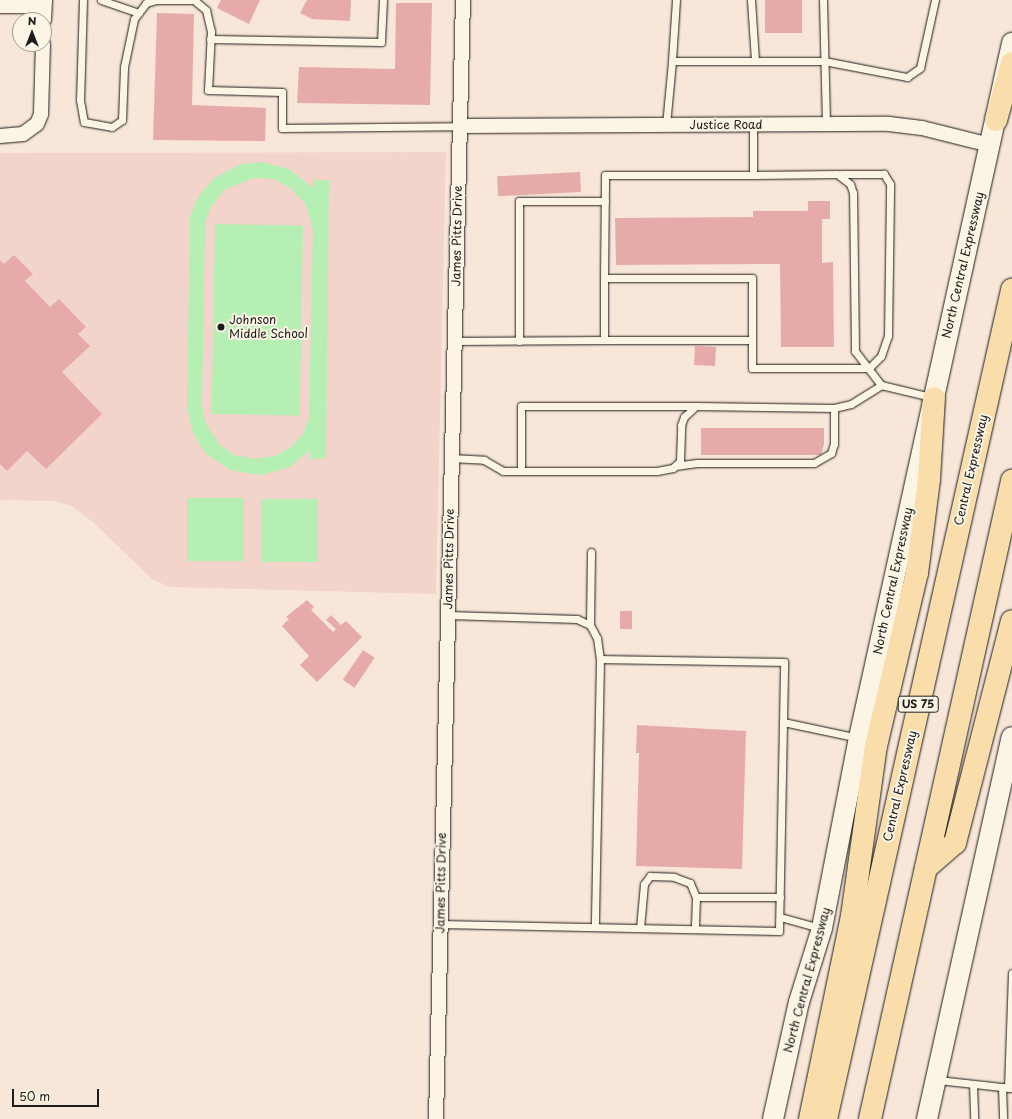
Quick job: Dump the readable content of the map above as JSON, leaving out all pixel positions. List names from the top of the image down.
{
  "streets": {
    "highway": ["Central Expressway", "US 75"],
    "main road": ["North Central Expressway"],
    "street": ["Justice Road", "James Pitts Drive"]
  },
  "crossings": [
    ["Justice Road", "James Pitts Drive"],
    ["Justice Road", "North Central Expressway"]
  ],
  "places": ["Johnson Middle School"],
  "scale_bar": "50 m",
  "north": "top"
}
